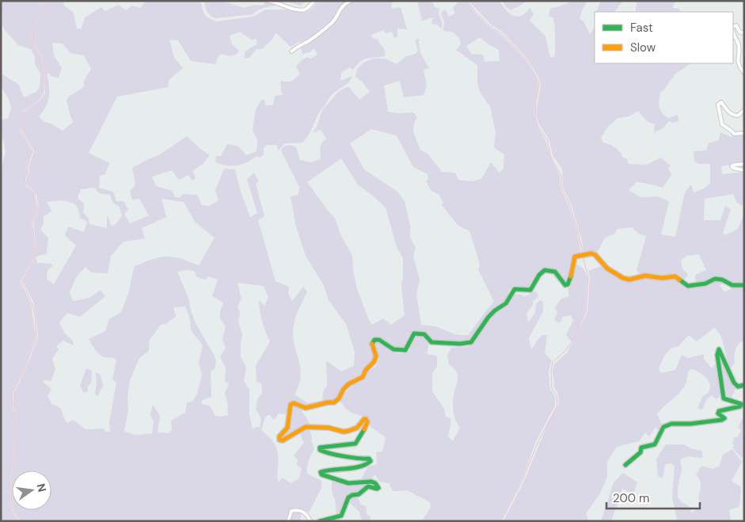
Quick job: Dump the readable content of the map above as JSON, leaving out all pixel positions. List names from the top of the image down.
{
  "legend": ["Fast", "Slow"],
  "scale_bar": "200 m",
  "north": "right"
}
